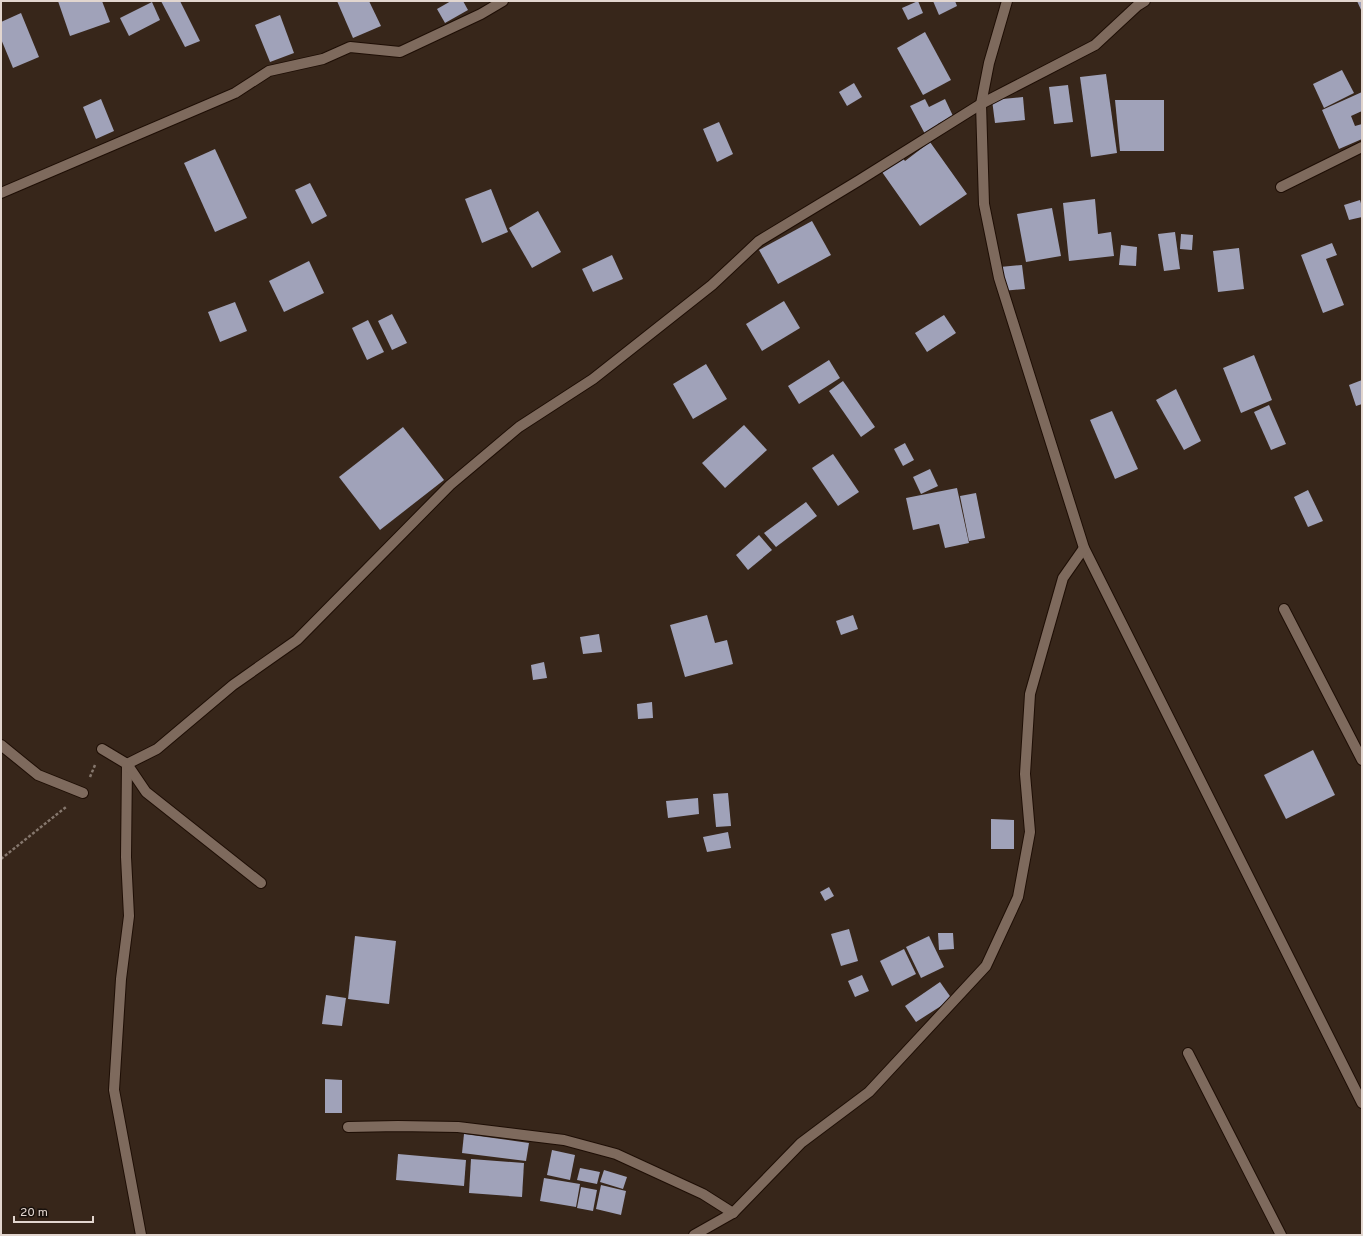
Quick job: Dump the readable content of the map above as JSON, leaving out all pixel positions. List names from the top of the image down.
{
  "scale_bar": "20 m"
}
